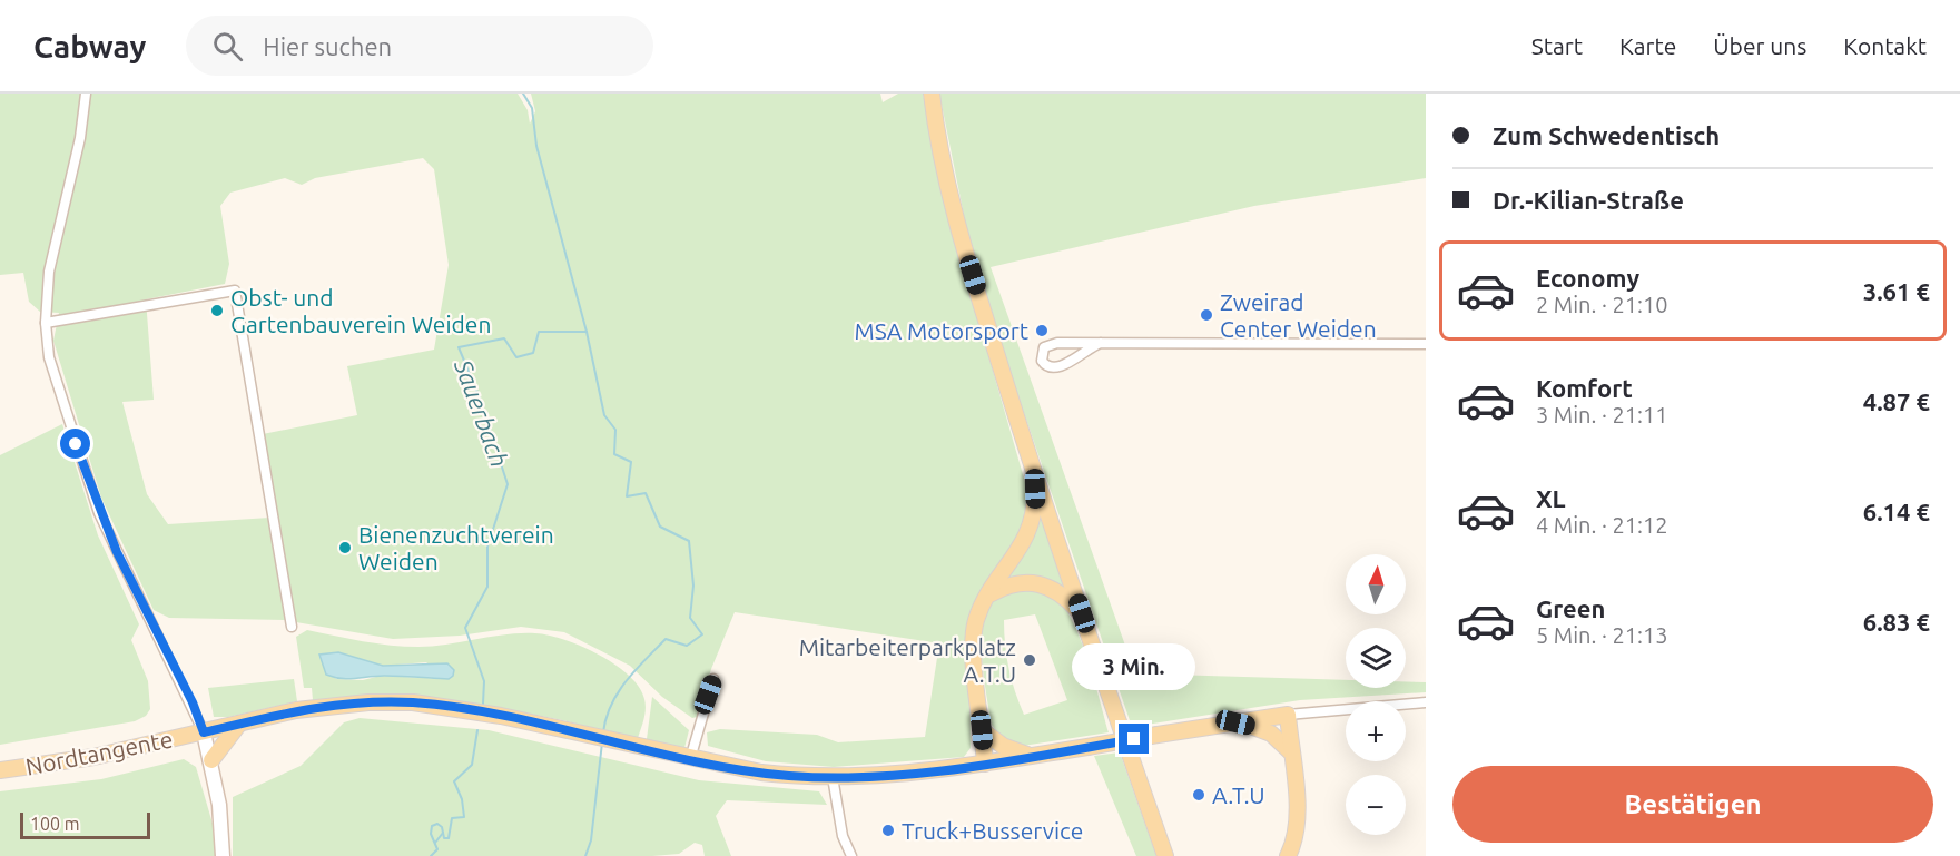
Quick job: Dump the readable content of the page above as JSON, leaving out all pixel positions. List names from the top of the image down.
{
  "streets": {
    "main road": ["Nordtangente"]
  },
  "water": ["Sauerbach"],
  "places": [
    "Obst- und Gartenbauverein Weiden",
    "Zweirad Center Weiden",
    "MSA Motorsport",
    "Bienenzuchtverein Weiden",
    "Mitarbeiterparkplatz A.T.U",
    "A.T.U",
    "Truck+Busservice"
  ],
  "scale_bar": "100 m",
  "north": "top",
  "page": {
    "header": "Cabway",
    "search": "Hier suchen",
    "nav": [
      "Start",
      "Karte",
      "Über uns",
      "Kontakt"
    ],
    "banner": ["Zum Schwedentisch", "Dr.-Kilian-Straße"],
    "list": [
      {
        "name": "Economy",
        "note": "2 Min. · 21:10",
        "value": "3.61 €"
      },
      {
        "name": "Komfort",
        "note": "3 Min. · 21:11",
        "value": "4.87 €"
      },
      {
        "name": "XL",
        "note": "4 Min. · 21:12",
        "value": "6.14 €"
      },
      {
        "name": "Green",
        "note": "5 Min. · 21:13",
        "value": "6.83 €"
      }
    ],
    "map_buttons": ["+", "−"],
    "bubble": "3 Min.",
    "buttons": "Bestätigen",
    "scale": "100 m"
  }
}
